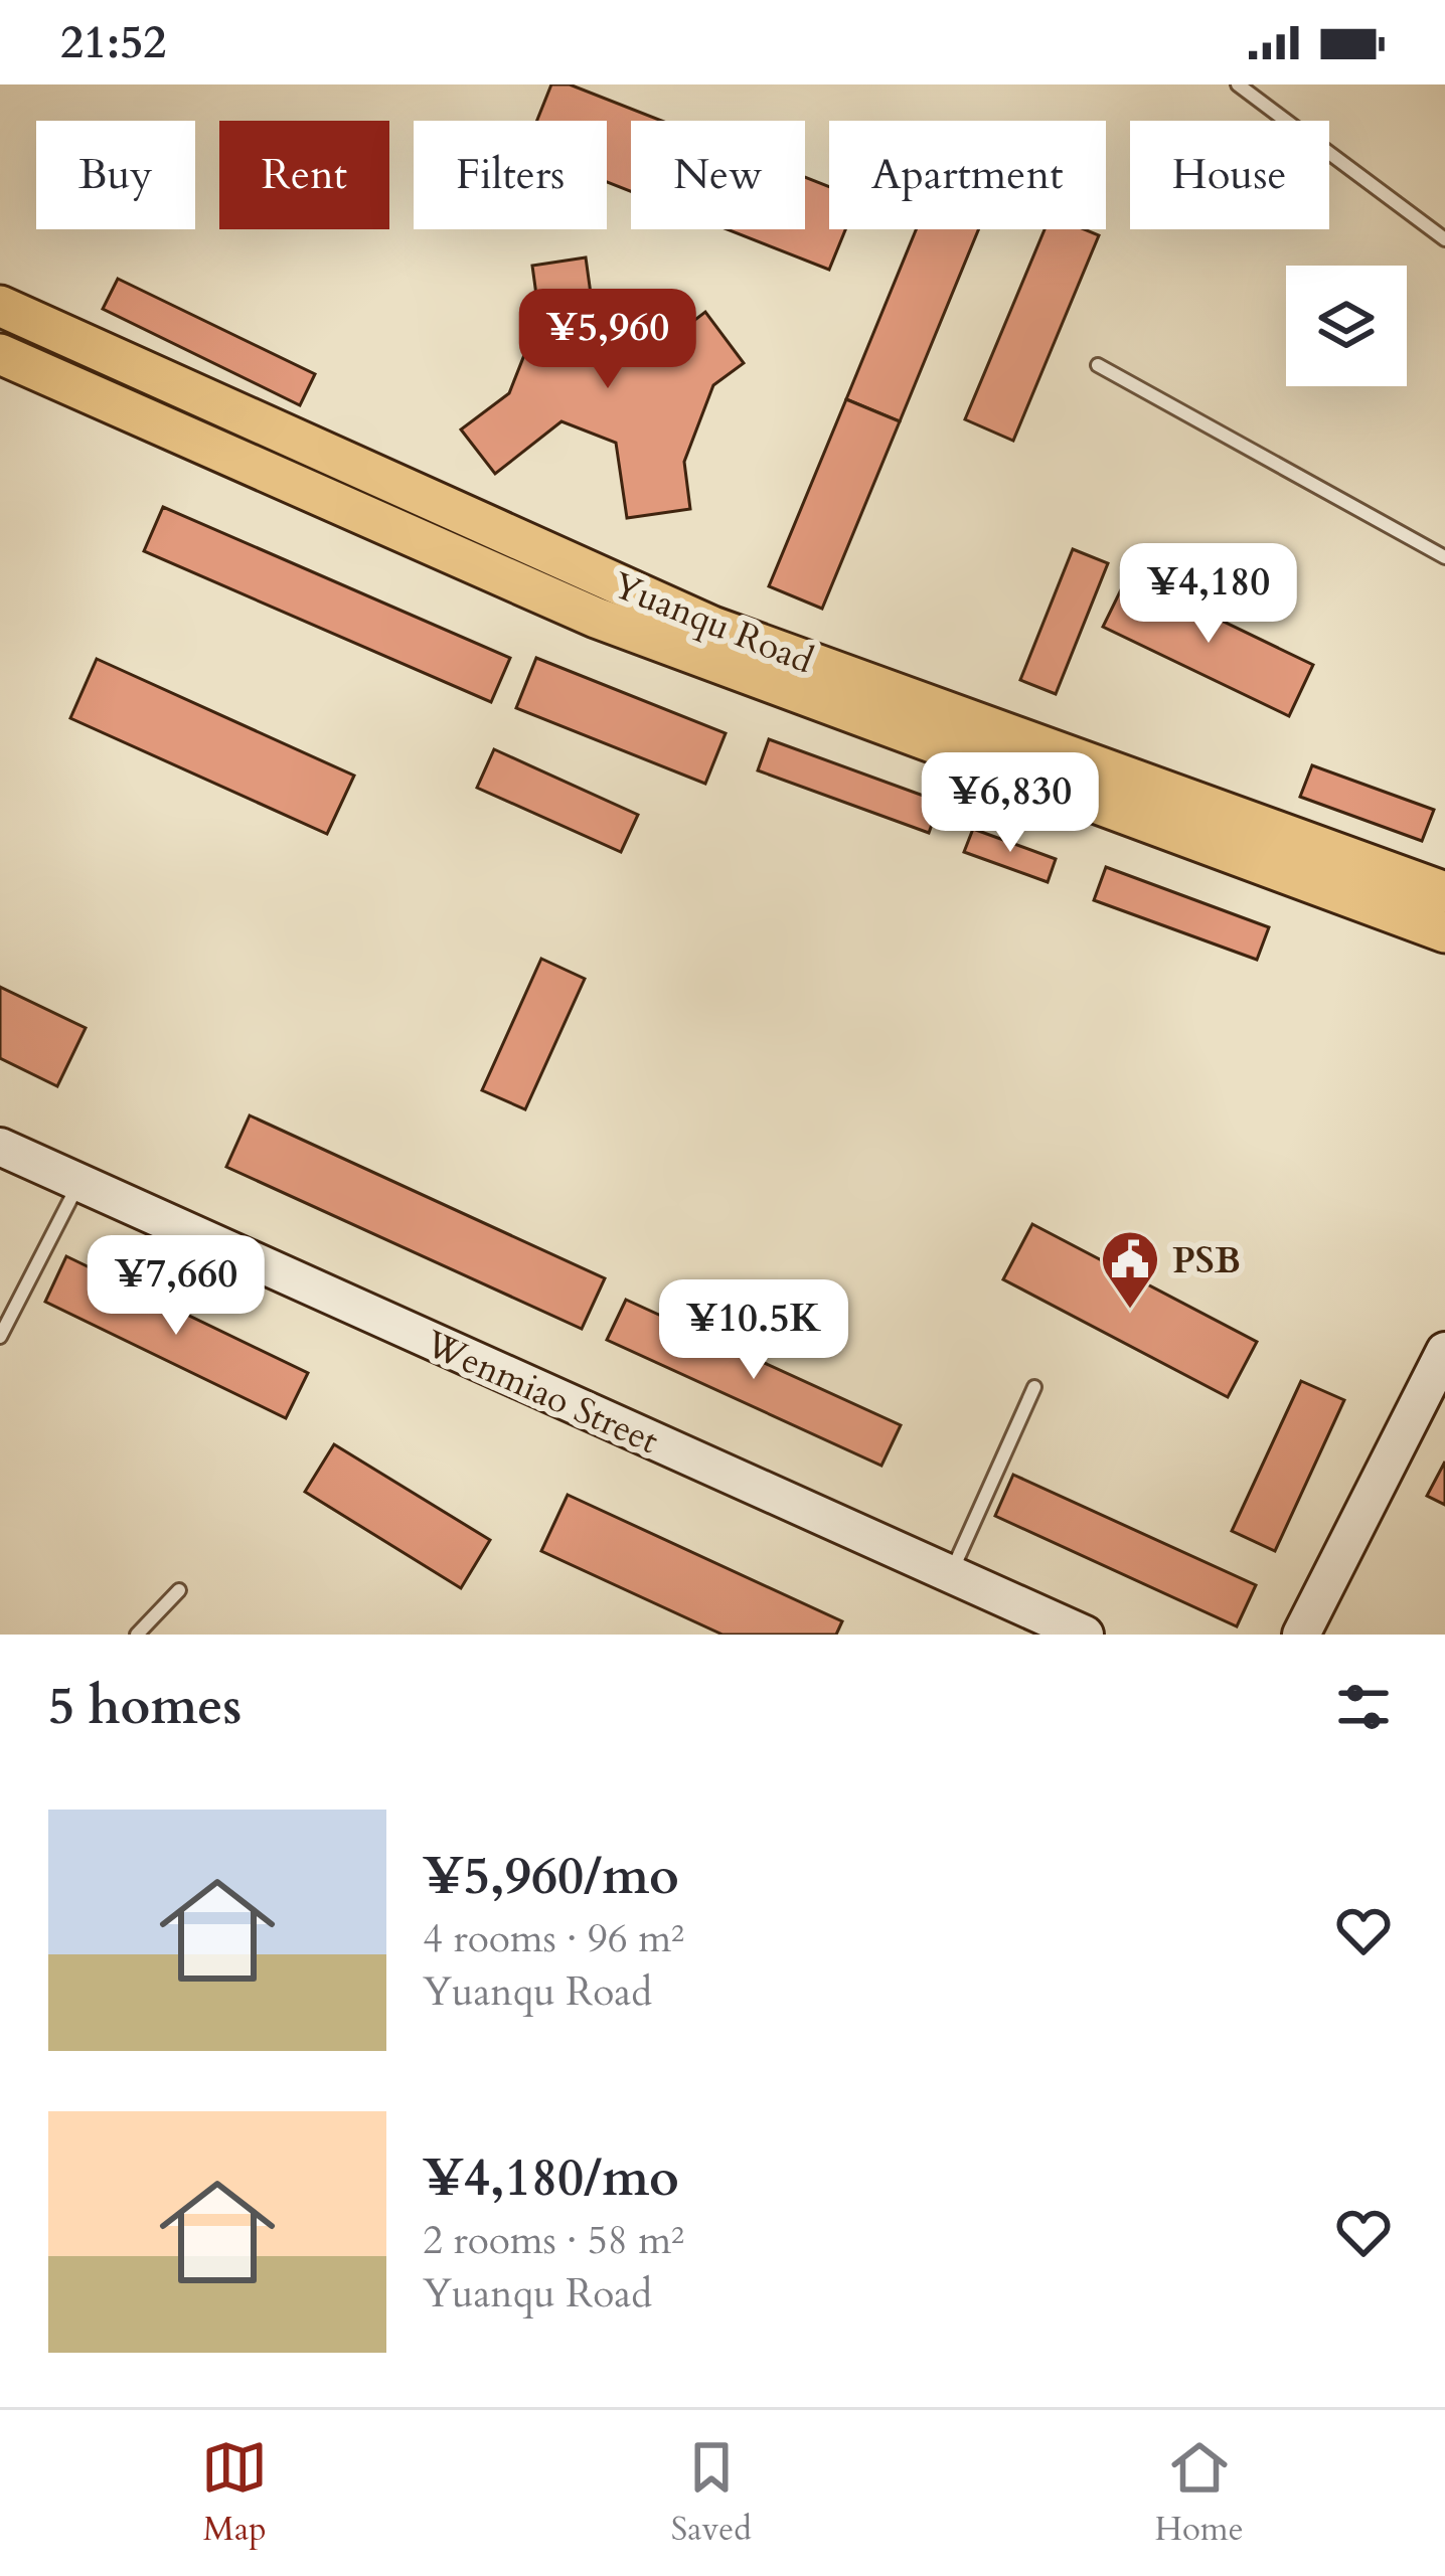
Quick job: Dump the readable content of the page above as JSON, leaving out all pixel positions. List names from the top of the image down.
{
  "streets": {
    "main road": ["Yuanqu Road", "Wenmiao Street"]
  },
  "places": {
    "public building": ["PSB"]
  },
  "page": {
    "status": "21:52",
    "chip": [
      "Buy",
      "Rent",
      "Filters",
      "New",
      "Apartment",
      "House"
    ],
    "price": [
      "¥5,960",
      "¥4,180",
      "¥6,830",
      "¥7,660",
      "¥10.5K"
    ],
    "heading": "5 homes",
    "list": [
      {
        "name": "¥5,960/mo",
        "note": "4 rooms · 96 m² · Yuanqu Road"
      },
      {
        "name": "¥4,180/mo",
        "note": "2 rooms · 58 m² · Yuanqu Road"
      }
    ],
    "tabs": ["Map", "Saved", "Home"]
  }
}
